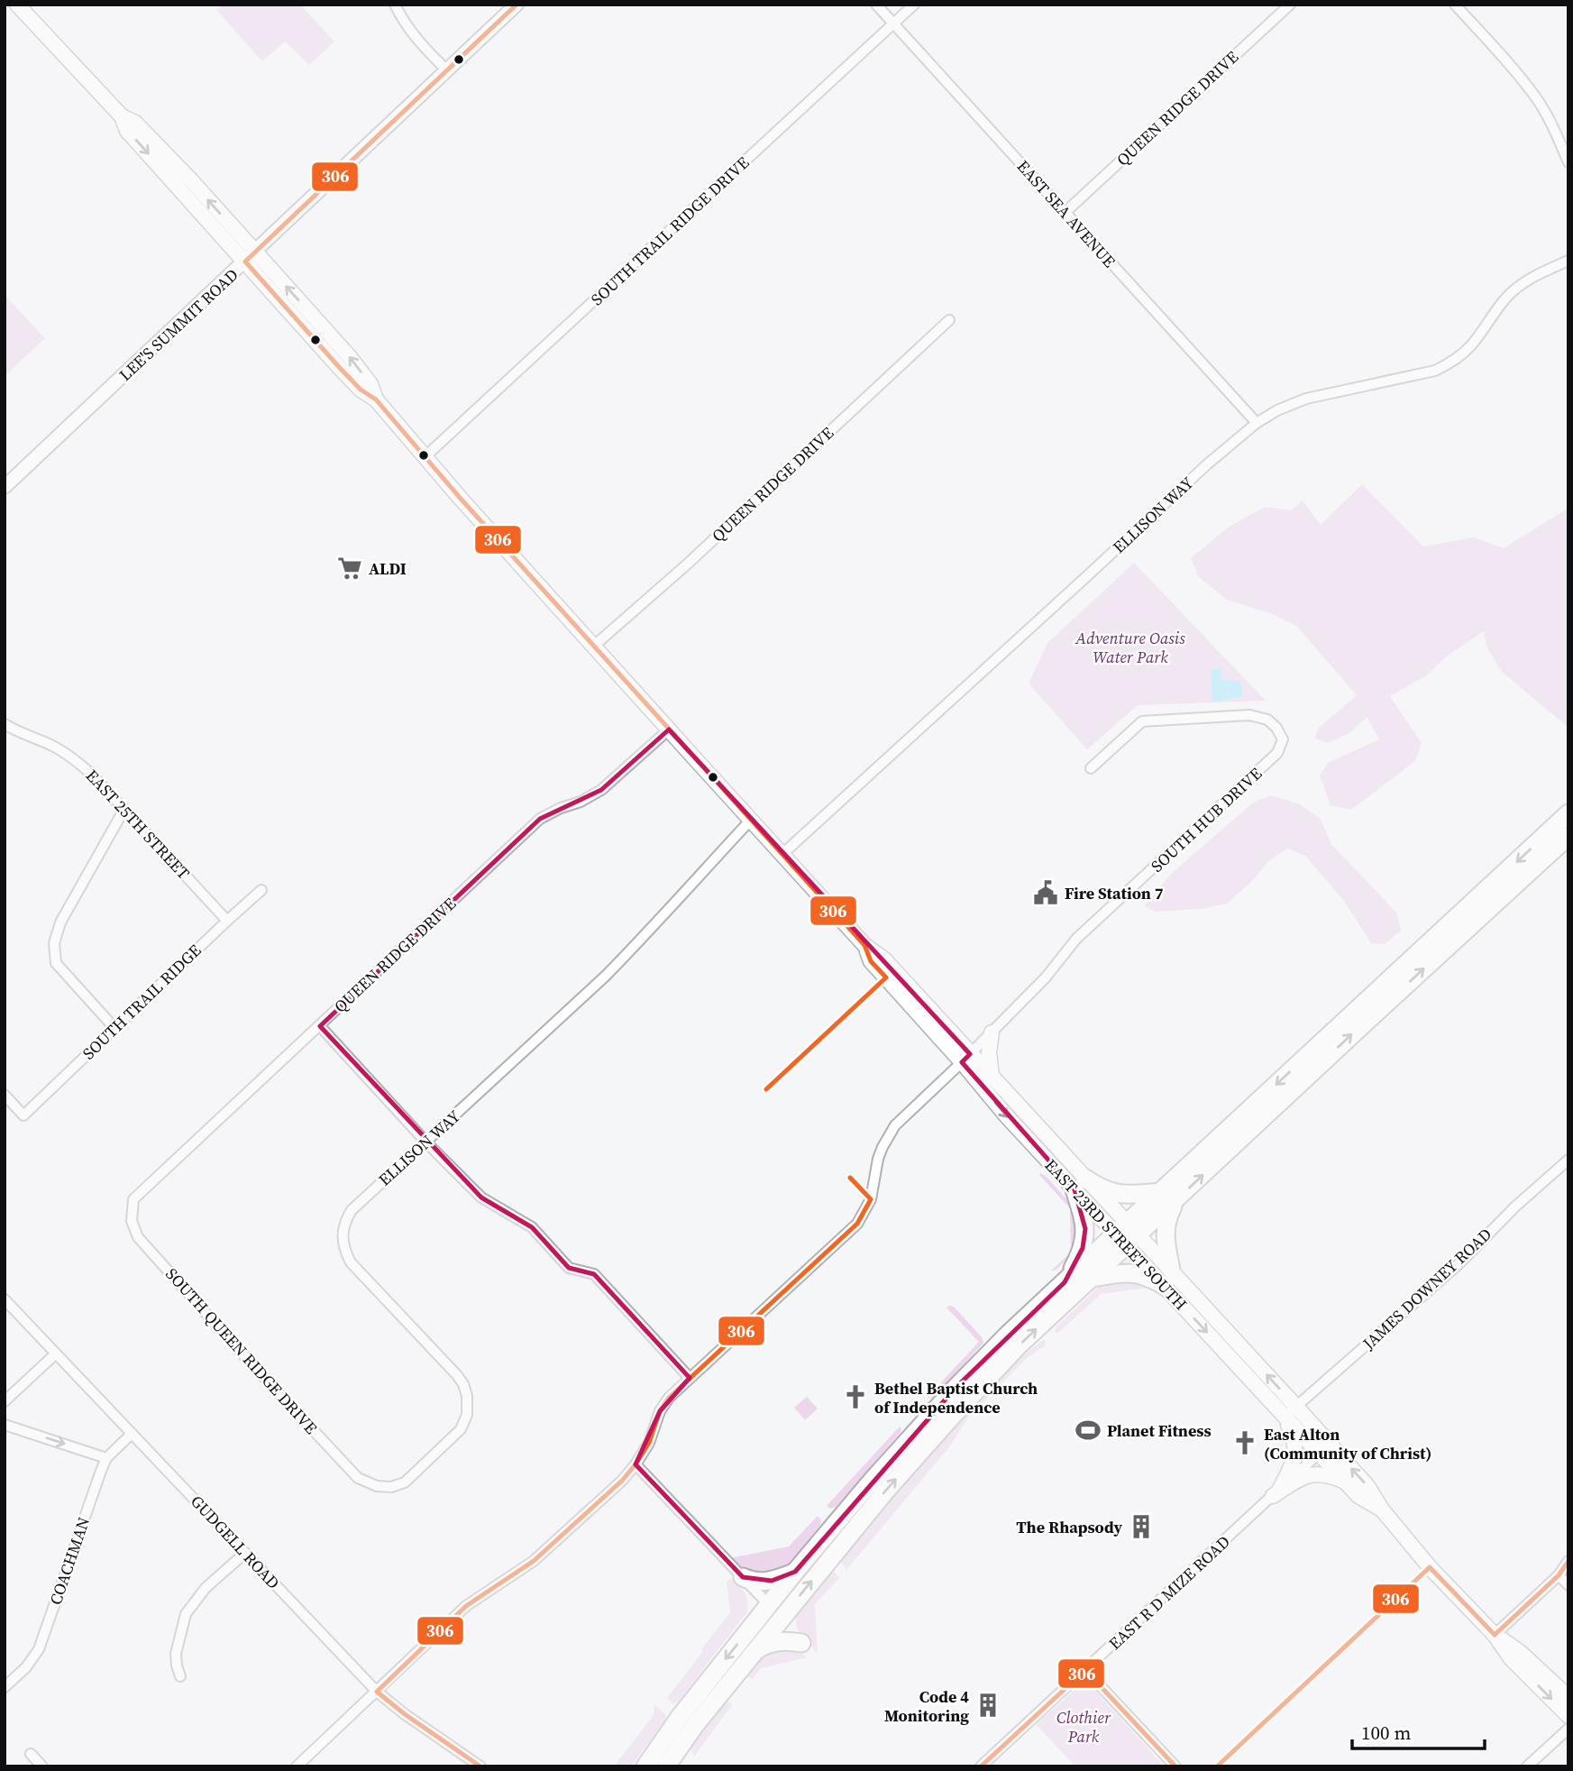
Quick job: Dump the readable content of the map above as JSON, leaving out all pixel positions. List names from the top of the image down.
{
  "streets": {
    "main road": ["LEE'S SUMMIT ROAD", "EAST 23RD STREET SOUTH"],
    "street": [
      "QUEEN RIDGE DRIVE",
      "EAST SEA AVENUE",
      "SOUTH TRAIL RIDGE DRIVE",
      "ELLISON WAY",
      "SOUTH HUB DRIVE",
      "EAST 25TH STREET",
      "SOUTH TRAIL RIDGE",
      "JAMES DOWNEY ROAD",
      "SOUTH QUEEN RIDGE DRIVE",
      "GUDGELL ROAD",
      "COACHMAN",
      "EAST R D MIZE ROAD"
    ]
  },
  "crossings": [
    ["QUEEN RIDGE DRIVE", "EAST SEA AVENUE"],
    ["QUEEN RIDGE DRIVE", "EAST 23RD STREET SOUTH"],
    ["QUEEN RIDGE DRIVE", "SOUTH QUEEN RIDGE DRIVE"],
    ["EAST SEA AVENUE", "SOUTH TRAIL RIDGE DRIVE"],
    ["EAST SEA AVENUE", "ELLISON WAY"],
    ["SOUTH TRAIL RIDGE DRIVE", "EAST 23RD STREET SOUTH"],
    ["LEE'S SUMMIT ROAD", "EAST 23RD STREET SOUTH"],
    ["ELLISON WAY", "EAST 23RD STREET SOUTH"],
    ["ELLISON WAY", "SOUTH QUEEN RIDGE DRIVE"],
    ["SOUTH HUB DRIVE", "EAST 23RD STREET SOUTH"],
    ["SOUTH HUB DRIVE", "GUDGELL ROAD"],
    ["EAST 25TH STREET", "SOUTH TRAIL RIDGE"],
    ["EAST 23RD STREET SOUTH", "JAMES DOWNEY ROAD"],
    ["EAST 23RD STREET SOUTH", "EAST R D MIZE ROAD"],
    ["GUDGELL ROAD", "COACHMAN"]
  ],
  "parks": ["Adventure Oasis Water Park", "Clothier Park"],
  "places": {
    "supermarket": ["ALDI"],
    "public building": ["Fire Station 7"],
    "church": ["Bethel Baptist Church of Independence", "East Alton (Community of Christ)"],
    "sports": ["Planet Fitness"],
    "building": ["The Rhapsody", "Code 4 Monitoring"]
  },
  "lines": ["transit line 306"],
  "scale_bar": "100 m"
}
